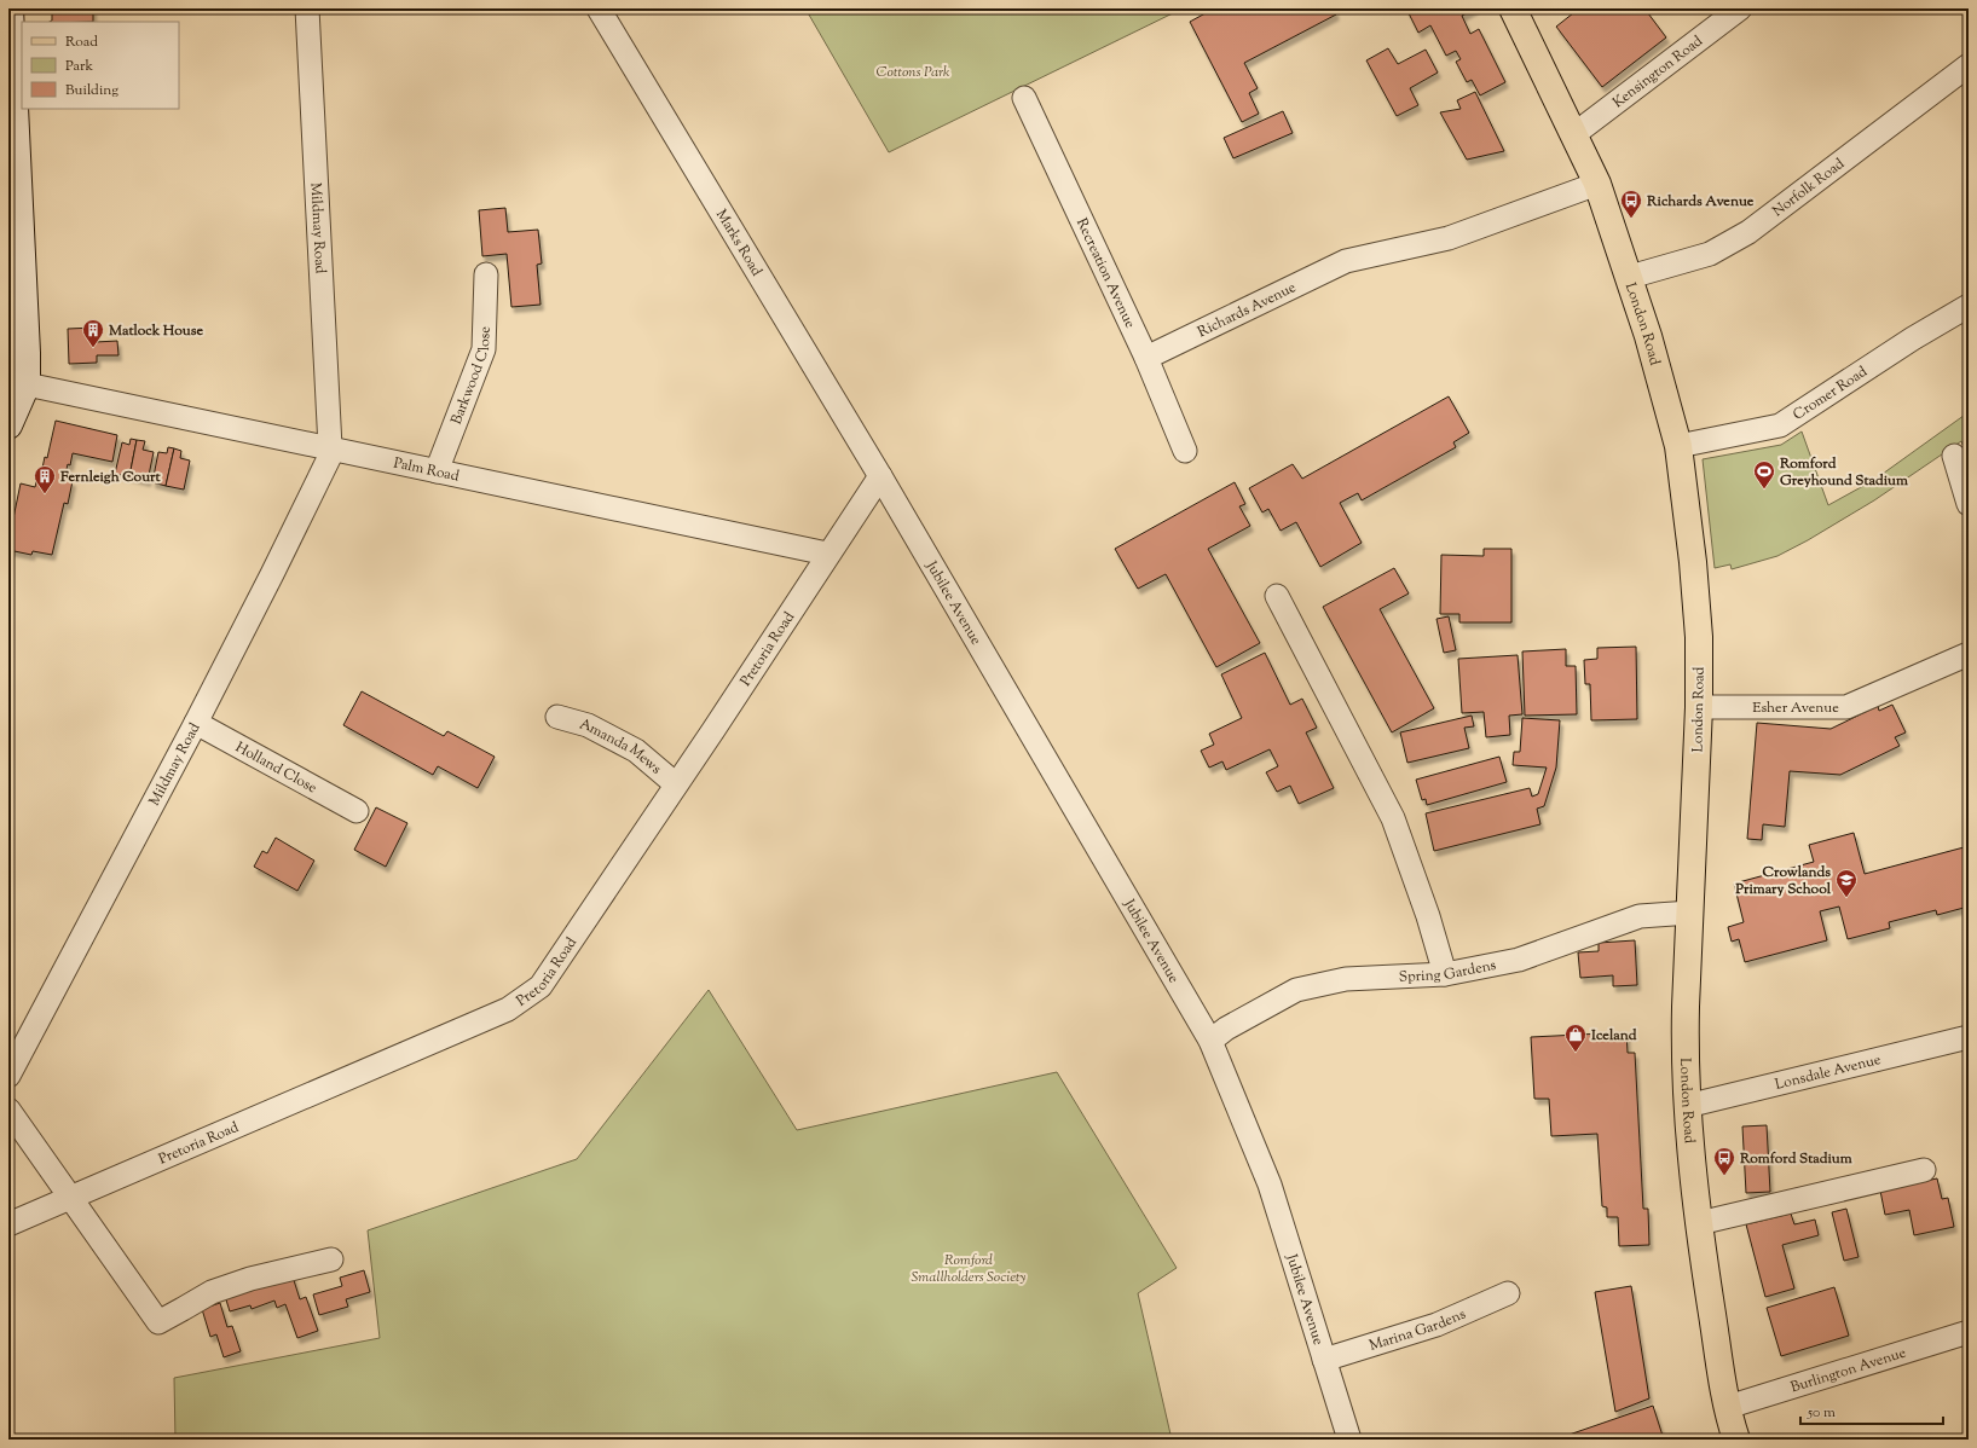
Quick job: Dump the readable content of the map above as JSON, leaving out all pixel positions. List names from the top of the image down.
{
  "streets": {
    "main road": ["London Road"],
    "street": [
      "Kensington Road",
      "Norfolk Road",
      "Mildmay Road",
      "Marks Road",
      "Recreation Avenue",
      "Richards Avenue",
      "Barkwood Close",
      "Cromer Road",
      "Palm Road",
      "Jubilee Avenue",
      "Pretoria Road",
      "Esher Avenue",
      "Amanda Mews",
      "Holland Close",
      "Spring Gardens",
      "Lonsdale Avenue",
      "Marina Gardens",
      "Burlington Avenue"
    ]
  },
  "crossings": [
    ["Kensington Road", "London Road"],
    ["Norfolk Road", "London Road"],
    ["Mildmay Road", "Palm Road"],
    ["Mildmay Road", "Holland Close"],
    ["Marks Road", "Jubilee Avenue"],
    ["Marks Road", "Pretoria Road"],
    ["Recreation Avenue", "Richards Avenue"],
    ["Richards Avenue", "London Road"],
    ["London Road", "Cromer Road"],
    ["London Road", "Esher Avenue"],
    ["London Road", "Spring Gardens"],
    ["London Road", "Lonsdale Avenue"],
    ["London Road", "Burlington Avenue"],
    ["Barkwood Close", "Palm Road"],
    ["Palm Road", "Pretoria Road"],
    ["Jubilee Avenue", "Pretoria Road"],
    ["Jubilee Avenue", "Spring Gardens"],
    ["Jubilee Avenue", "Marina Gardens"],
    ["Pretoria Road", "Amanda Mews"]
  ],
  "parks": ["Cottons Park", "Romford Smallholders Society"],
  "places": {
    "bus stop": ["Richards Avenue", "Romford Stadium"],
    "building": ["Matlock House", "Fernleigh Court"],
    "sports": ["Romford Greyhound Stadium"],
    "school or university": ["Crowlands Primary School"],
    "shop": ["Iceland"]
  },
  "legend": ["Road", "Park", "Building"],
  "scale_bar": "50 m"
}
